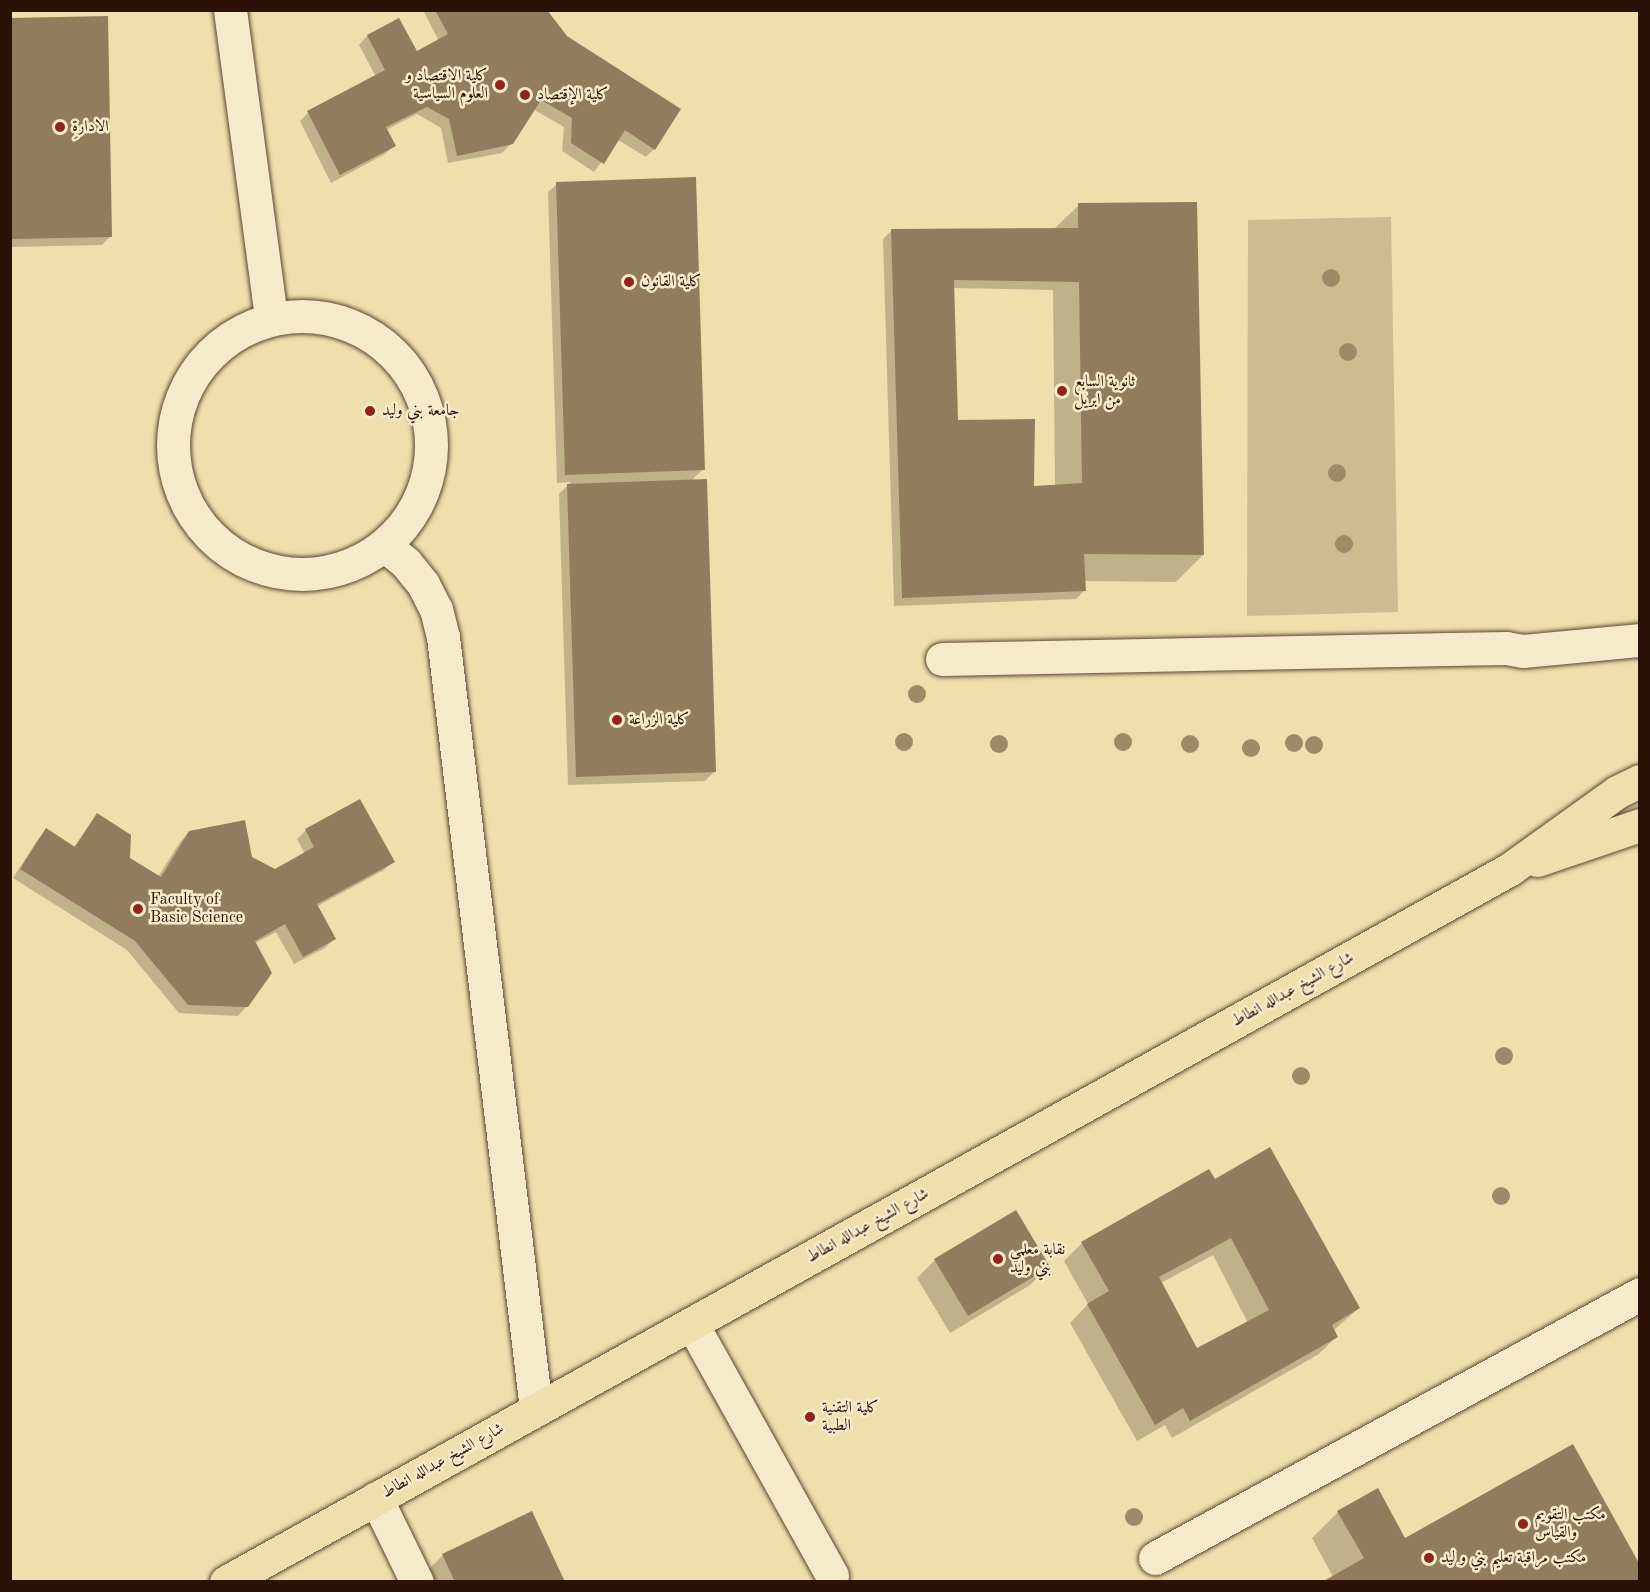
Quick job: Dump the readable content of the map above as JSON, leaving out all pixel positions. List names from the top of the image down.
{
  "streets": {
    "main road": ["شارع الشيخ عبدالله انطاط"]
  },
  "places": [
    "كلية الاقتصاد و العلوم السياسية",
    "كلية الإقتصاد",
    "ِالادارة",
    "كلية القانون",
    "ثانوية السابع من ابريل",
    "جامعة بني وليد",
    "كلية الزراعة",
    "Faculty of Basic Science",
    "نقابة معلمي بني وليد",
    "كلية التقنية الطبية",
    "مكتب التقويم والقياس",
    "مكتب مراقبة تعليم بني و ليد"
  ]
}
